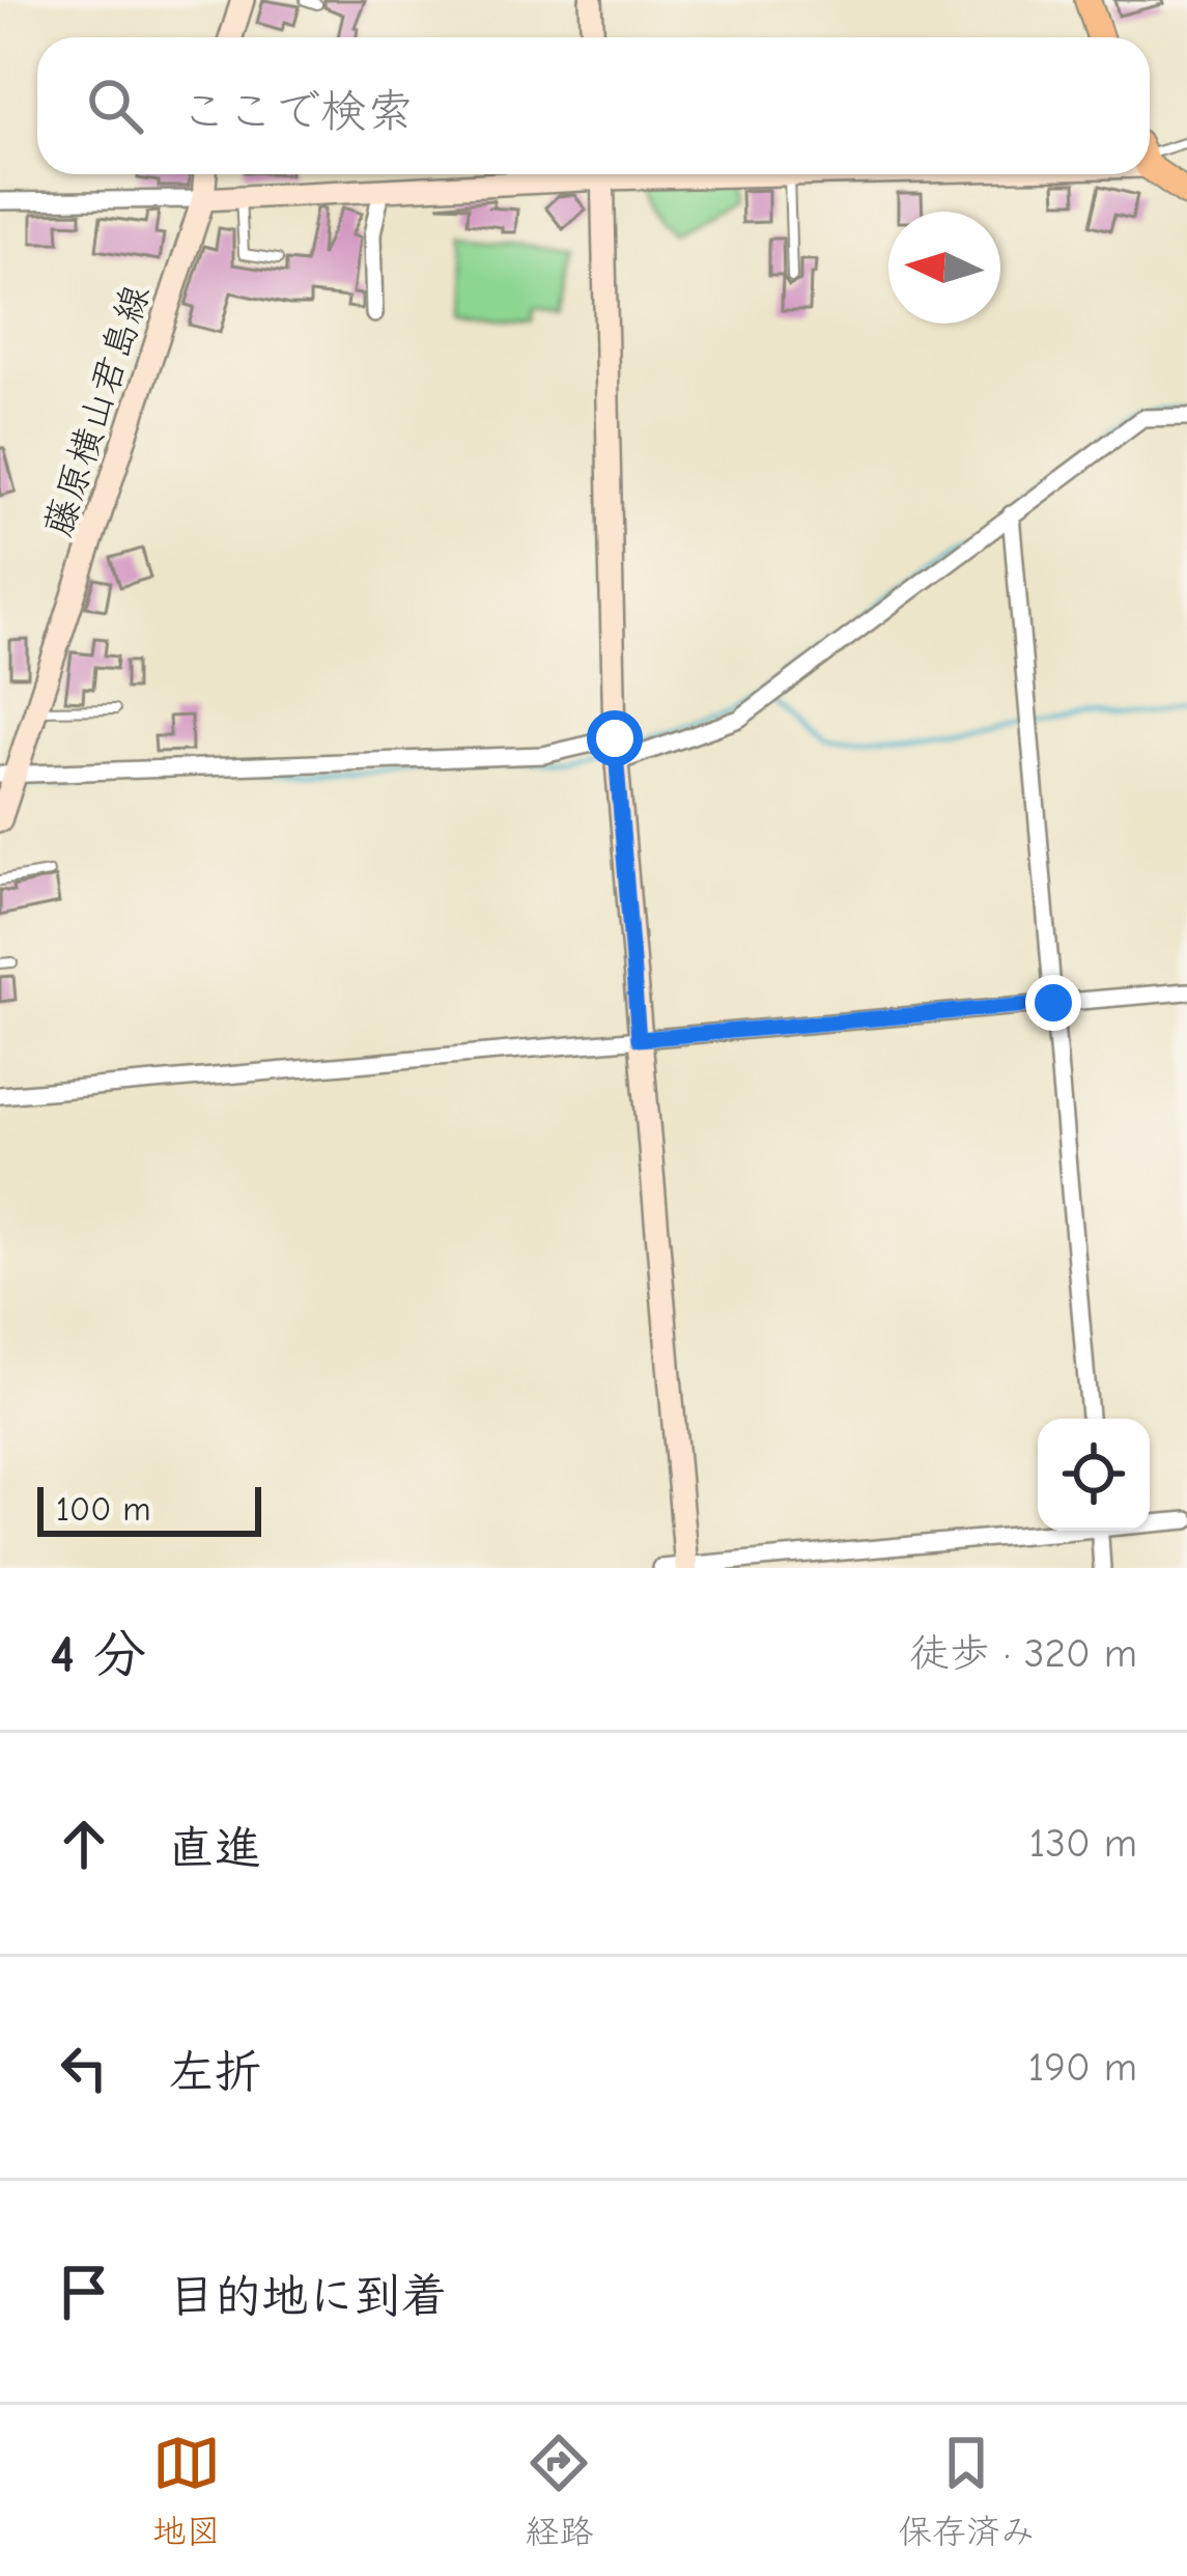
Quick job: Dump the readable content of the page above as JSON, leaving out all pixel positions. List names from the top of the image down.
{
  "streets": {
    "street": ["藤原横山君島線"]
  },
  "scale_bar": "100 m",
  "north": "left",
  "page": {
    "search": "ここで検索",
    "scale": "100 m",
    "heading": ["4 分", "徒歩 · 320 m"],
    "list": [
      ["直進", "130 m"],
      ["左折", "190 m"],
      "目的地に到着"
    ],
    "nav": ["地図", "経路", "保存済み"]
  }
}
